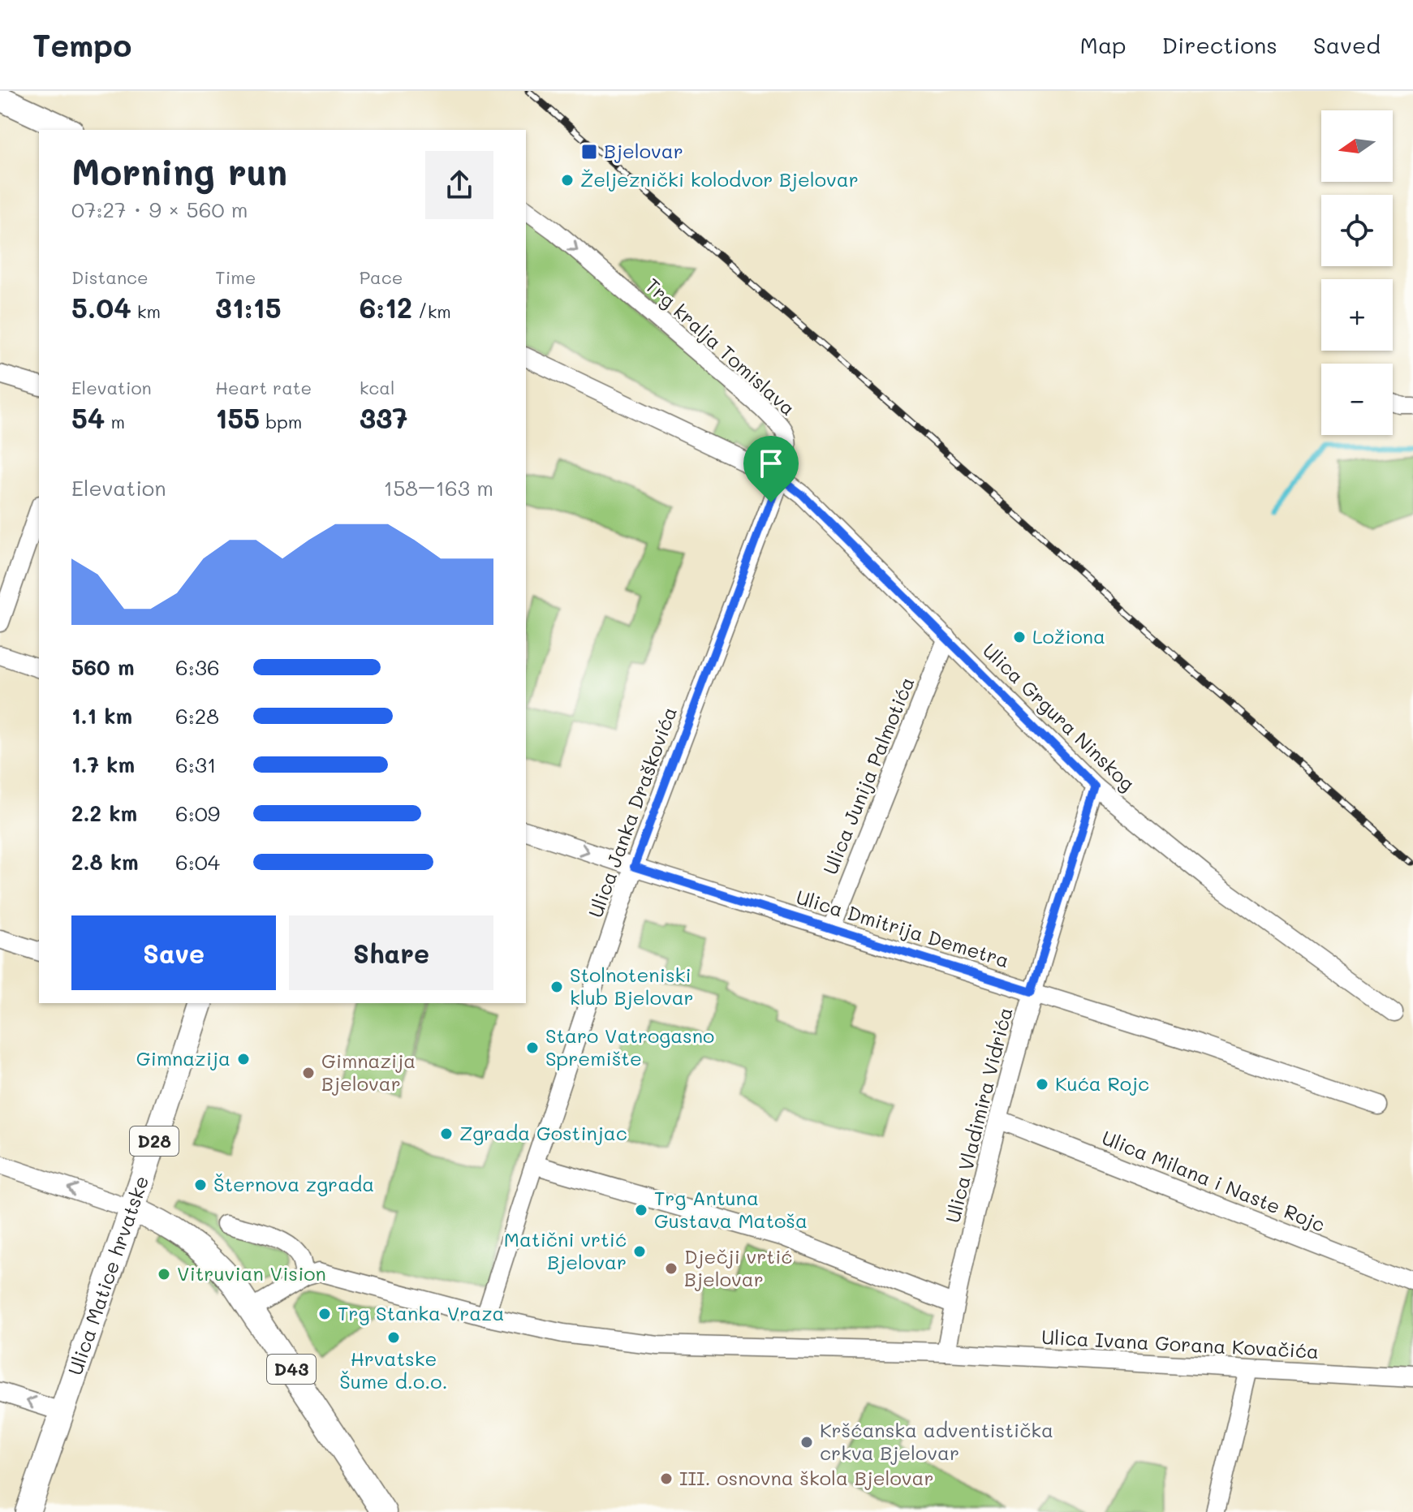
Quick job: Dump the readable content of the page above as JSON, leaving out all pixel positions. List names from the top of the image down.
{
  "streets": {
    "main road": ["D28", "Ulica Matice hrvatske", "D43"],
    "street": [
      "Trg kralja Tomislava",
      "Ulica Grgura Ninskog",
      "Ulica Junija Palmotića",
      "Ulica Janka Draškovića",
      "Ulica Dmitrija Demetra",
      "Ulica Vladimira Vidrića",
      "Ulica Milana i Naste Rojc",
      "Ulica Ivana Gorana Kovačića"
    ]
  },
  "crossings": [
    ["Trg kralja Tomislava", "Ulica Grgura Ninskog"],
    ["Trg kralja Tomislava", "Ulica Janka Draškovića"],
    ["Ulica Grgura Ninskog", "Ulica Junija Palmotića"],
    ["Ulica Grgura Ninskog", "Ulica Janka Draškovića"],
    ["Ulica Grgura Ninskog", "Ulica Vladimira Vidrića"],
    ["Ulica Junija Palmotića", "Ulica Dmitrija Demetra"],
    ["Ulica Janka Draškovića", "Ulica Dmitrija Demetra"],
    ["Ulica Dmitrija Demetra", "Ulica Vladimira Vidrića"],
    ["Ulica Vladimira Vidrića", "Ulica Milana i Naste Rojc"],
    ["Ulica Matice hrvatske", "D43"]
  ],
  "places": {
    "transit": ["Bjelovar"],
    "other": [
      "Željeznički kolodvor Bjelovar",
      "Ložiona",
      "Stolnoteniski klub Bjelovar",
      "Staro Vatrogasno Spremište",
      "Gimnazija",
      "Gimnazija Bjelovar",
      "Kuća Rojc",
      "Zgrada Gostinjac",
      "Šternova zgrada",
      "Trg Antuna Gustava Matoša",
      "Matični vrtić Bjelovar",
      "Dječji vrtić Bjelovar",
      "Vitruvian Vision",
      "Trg Stanka Vraza",
      "Hrvatske Šume d.o.o.",
      "Kršćanska adventistička crkva Bjelovar",
      "III. osnovna škola Bjelovar"
    ]
  },
  "north": "left",
  "page": {
    "header": "Tempo",
    "nav": ["Map", "Directions", "Saved"],
    "map_buttons": ["+", "−"],
    "heading": ["Morning run", "07:27 · 9 × 560 m"],
    "stats": [
      ["Distance", "5.04 km"],
      ["Time", "31:15"],
      ["Pace", "6:12 /km"],
      ["Elevation", "54 m"],
      ["Heart rate", "155 bpm"],
      ["kcal", "337"]
    ],
    "chart": ["Elevation", "158–163 m"],
    "list": [
      {
        "name": "560 m",
        "note": "6:36"
      },
      {
        "name": "1.1 km",
        "note": "6:28"
      },
      {
        "name": "1.7 km",
        "note": "6:31"
      },
      {
        "name": "2.2 km",
        "note": "6:09"
      },
      {
        "name": "2.8 km",
        "note": "6:04"
      }
    ],
    "buttons": ["Save", "Share"]
  }
}
